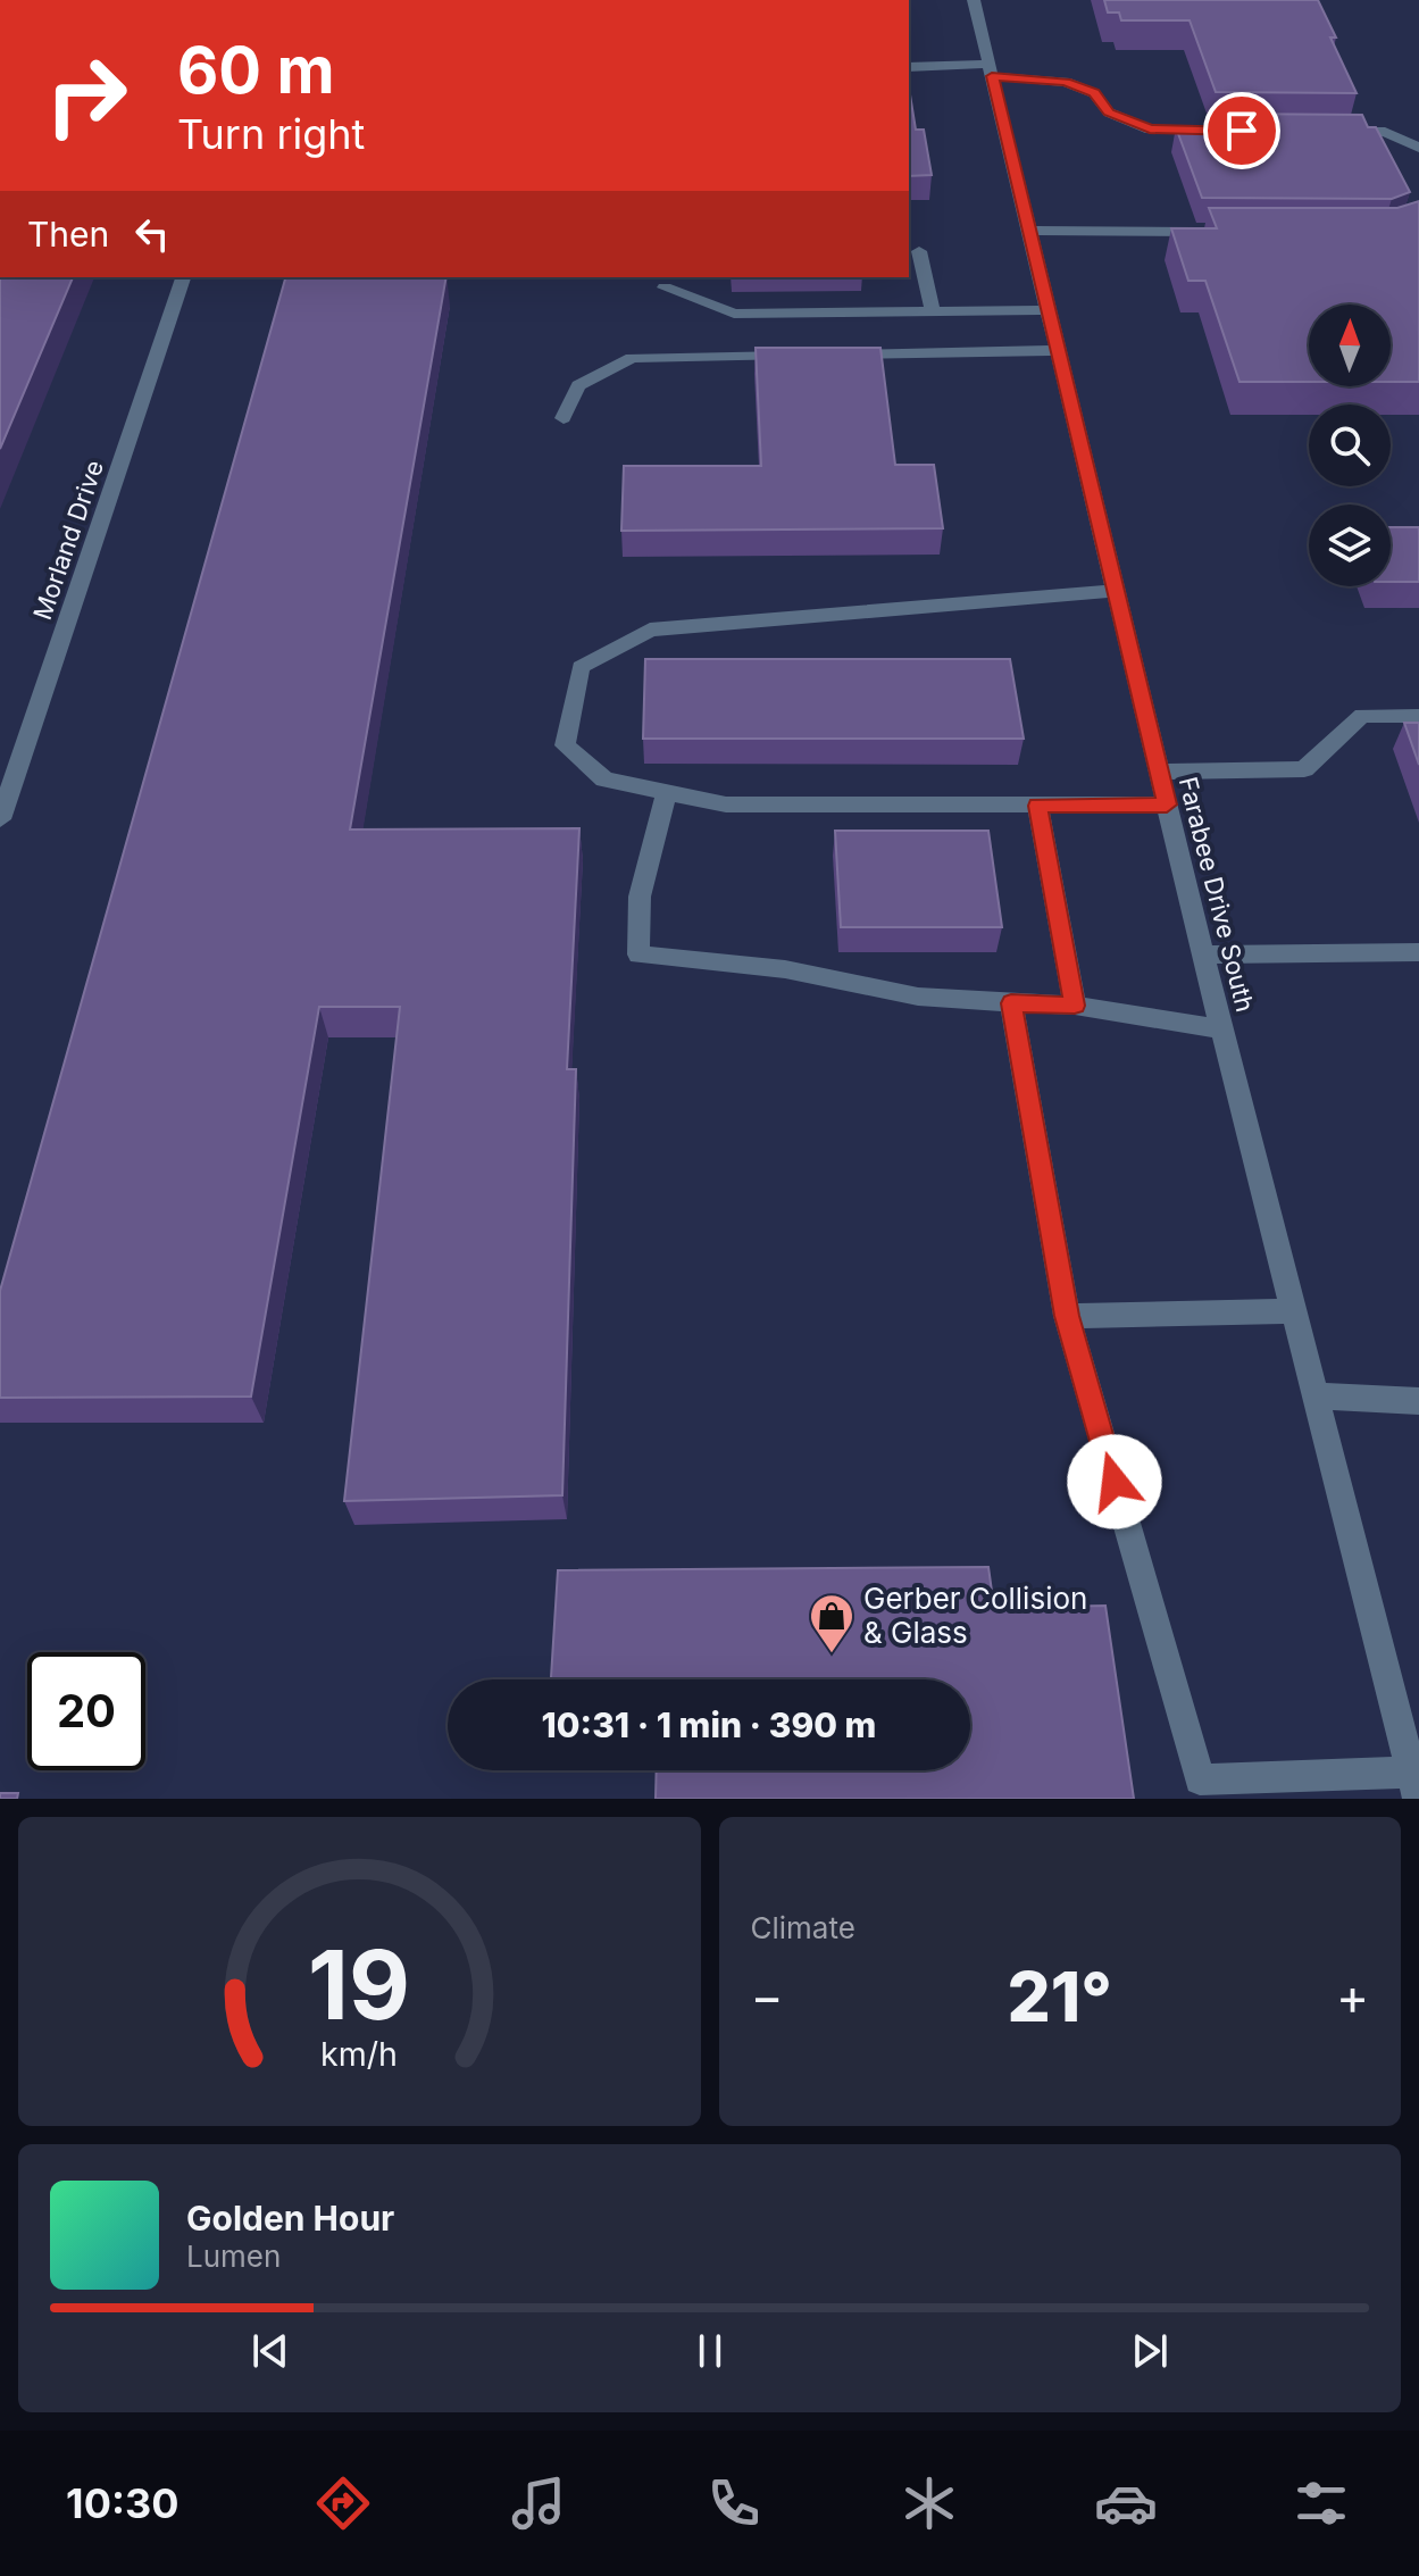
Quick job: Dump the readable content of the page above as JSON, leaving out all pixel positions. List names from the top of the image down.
{
  "streets": {
    "street": ["Morland Drive", "Farabee Drive South"]
  },
  "places": {
    "shop": ["Gerber Collision & Glass"]
  },
  "north": "top",
  "page": {
    "turn": ["60 m", "Turn right"],
    "then": "Then",
    "limit": "20",
    "trip": "10:31 · 1 min · 390 m",
    "tile": "Climate",
    "heat": ["−", "21°", "+"],
    "song": ["Golden Hour", "Lumen"],
    "tabs": "10:30",
    "gauge": ["19", "km/h"]
  }
}
